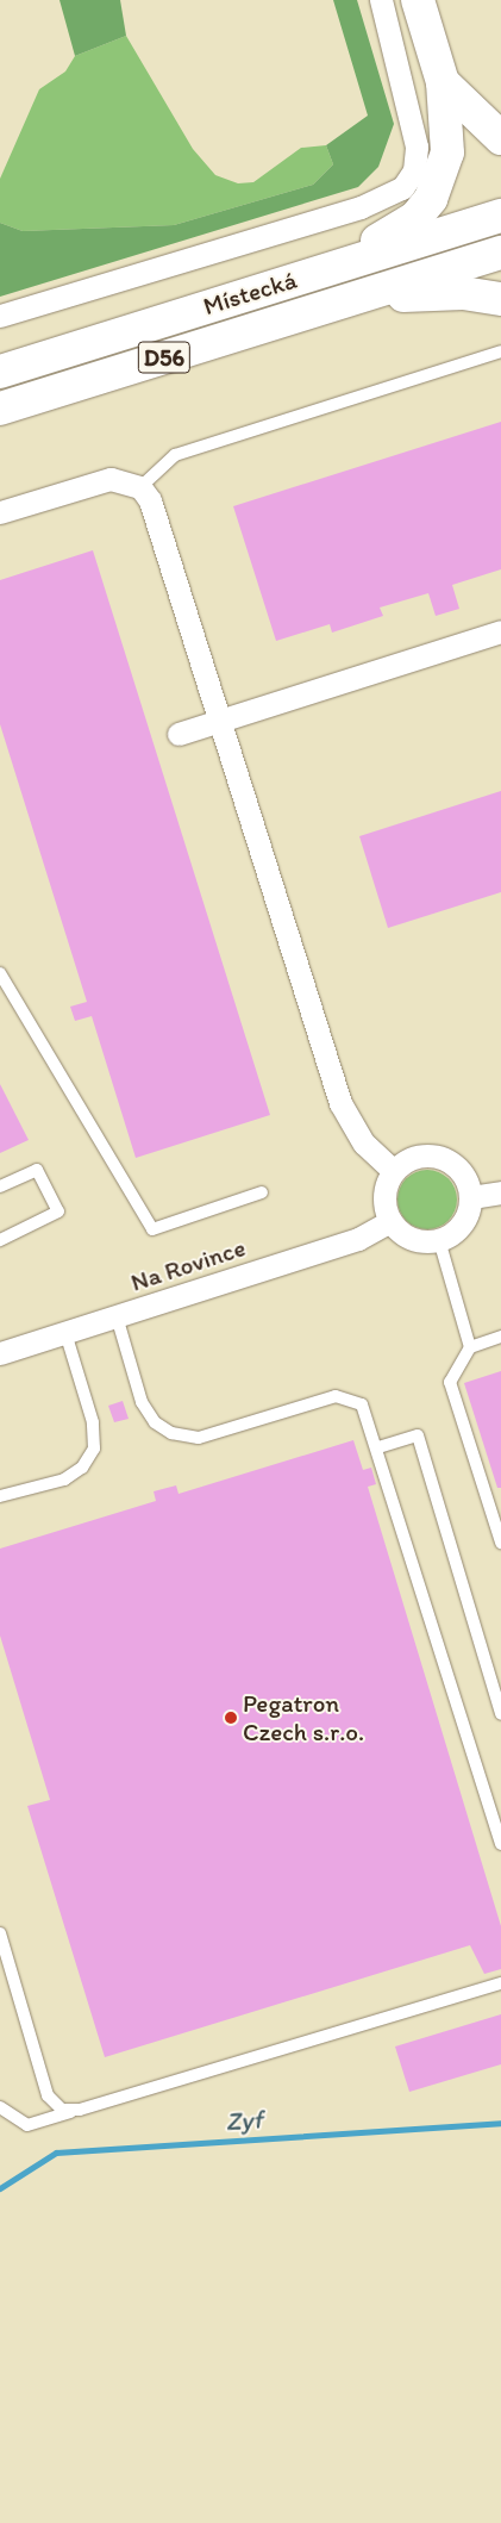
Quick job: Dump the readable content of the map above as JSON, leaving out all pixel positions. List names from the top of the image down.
{
  "streets": {
    "highway": ["Místecká", "D56"],
    "street": ["Na Rovince"]
  },
  "water": ["Zyf"],
  "places": ["Pegatron Czech s.r.o."]
}
